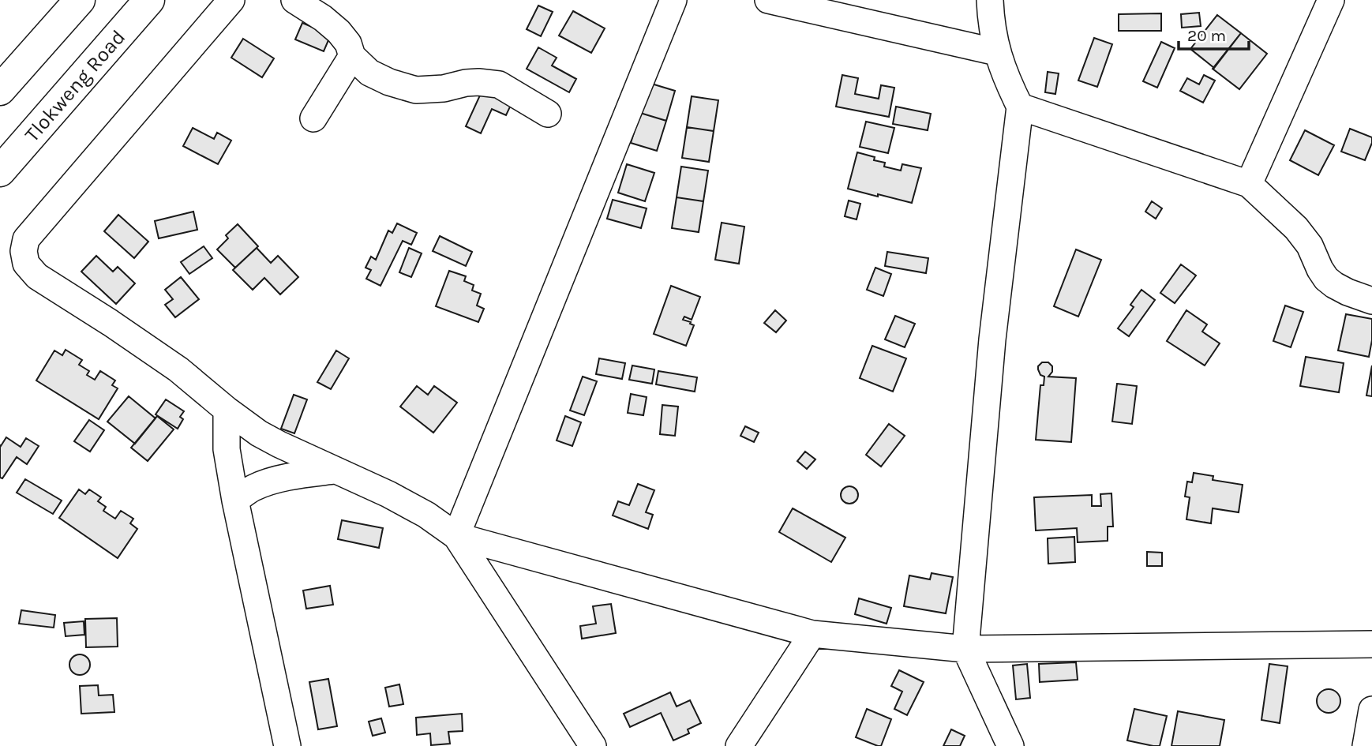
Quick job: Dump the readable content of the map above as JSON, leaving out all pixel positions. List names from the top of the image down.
{
  "streets": {
    "main road": ["Tlokweng Road"]
  },
  "scale_bar": "20 m"
}
